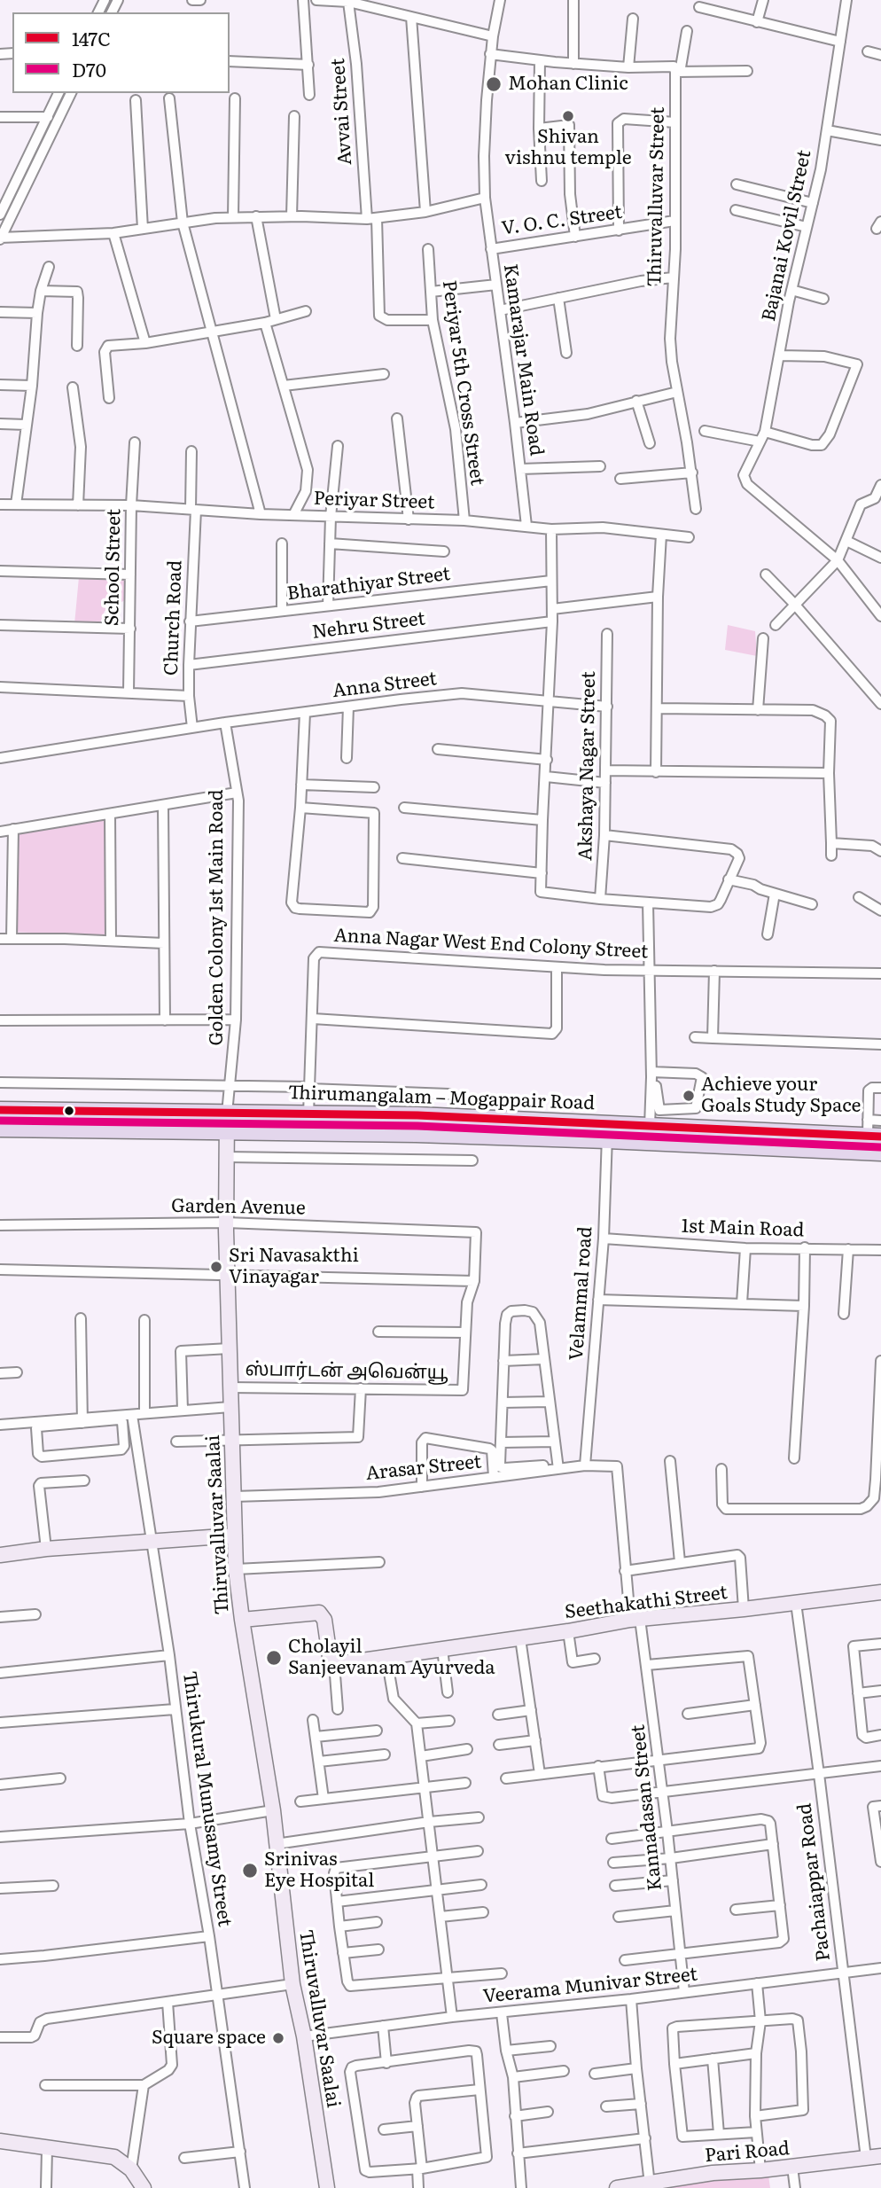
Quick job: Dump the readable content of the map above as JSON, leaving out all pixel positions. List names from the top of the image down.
{
  "streets": {
    "main road": ["Thirumangalam – Mogappair Road"],
    "street": [
      "Avvai Street",
      "Thiruvalluvar Street",
      "V. O. C. Street",
      "Bajanai Kovil Street",
      "Kamarajar Main Road",
      "Periyar 5th Cross Street",
      "Periyar Street",
      "School Street",
      "Bharathiyar Street",
      "Church Road",
      "Nehru Street",
      "Anna Street",
      "Akshaya Nagar Street",
      "Golden Colony 1st Main Road",
      "Anna Nagar West End Colony Street",
      "Garden Avenue",
      "1st Main Road",
      "Velammal road",
      "ஸ்பார்டன் அவென்யூ",
      "Arasar Street",
      "Thiruvalluvar Saalai",
      "Seethakathi Street",
      "Thirukural Munusamy Street",
      "Kannadasan Street",
      "Pachaiappar Road",
      "Veerama Munivar Street",
      "Pari Road"
    ]
  },
  "crossings": [
    ["Avvai Street", "Periyar 5th Cross Street"],
    ["Thiruvalluvar Street", "V. O. C. Street"],
    ["V. O. C. Street", "Kamarajar Main Road"],
    ["Kamarajar Main Road", "Periyar Street"],
    ["Periyar 5th Cross Street", "Periyar Street"],
    ["Periyar Street", "School Street"],
    ["Periyar Street", "Church Road"],
    ["Bharathiyar Street", "Church Road"],
    ["Church Road", "Nehru Street"],
    ["Church Road", "Anna Street"],
    ["Anna Street", "Akshaya Nagar Street"],
    ["Anna Street", "Golden Colony 1st Main Road"],
    ["Golden Colony 1st Main Road", "Thirumangalam – Mogappair Road"],
    ["Golden Colony 1st Main Road", "Thiruvalluvar Saalai"],
    ["Anna Nagar West End Colony Street", "Thirumangalam – Mogappair Road"],
    ["Thirumangalam – Mogappair Road", "Velammal road"],
    ["Thirumangalam – Mogappair Road", "Thiruvalluvar Saalai"],
    ["Garden Avenue", "Thiruvalluvar Saalai"],
    ["1st Main Road", "Velammal road"],
    ["Velammal road", "Arasar Street"],
    ["ஸ்பார்டன் அவென்யூ", "Thiruvalluvar Saalai"],
    ["Arasar Street", "Thiruvalluvar Saalai"],
    ["Thiruvalluvar Saalai", "Veerama Munivar Street"],
    ["Seethakathi Street", "Kannadasan Street"],
    ["Seethakathi Street", "Pachaiappar Road"],
    ["Kannadasan Street", "Veerama Munivar Street"],
    ["Pachaiappar Road", "Veerama Munivar Street"],
    ["Pachaiappar Road", "Pari Road"]
  ],
  "places": [
    "Mohan Clinic",
    "Shivan vishnu temple",
    "Achieve your Goals Study Space",
    "Sri Navasakthi Vinayagar",
    "Cholayil Sanjeevanam Ayurveda",
    "Srinivas Eye Hospital",
    "Square space"
  ],
  "lines": ["transit line 147C", "transit line D70"],
  "legend": ["147C", "D70"]
}
